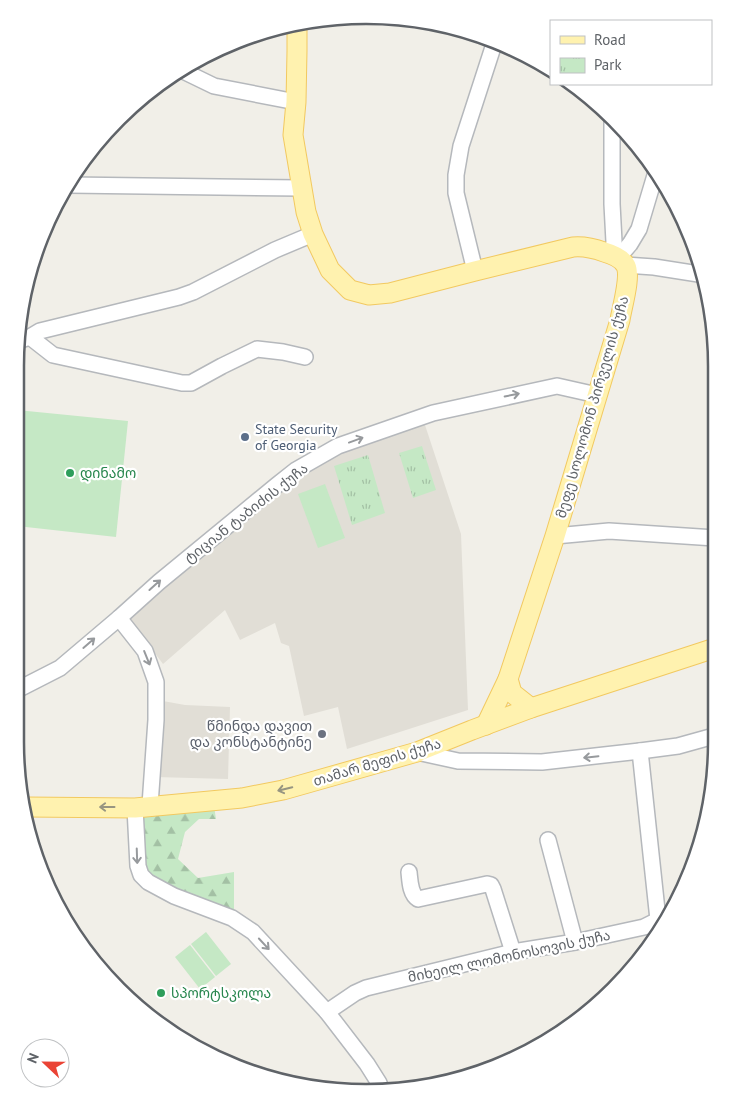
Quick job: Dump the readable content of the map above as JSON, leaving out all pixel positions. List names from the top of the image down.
{
  "streets": {
    "main road": ["მეფე სოლომონ პირველის ქუჩა", "თამარ მეფის ქუჩა"],
    "street": ["ტიციან ტაბიძის ქუჩა", "მიხეილ ლომონოსოვის ქუჩა"]
  },
  "crossings": [
    ["მეფე სოლომონ პირველის ქუჩა", "ტიციან ტაბიძის ქუჩა"],
    ["მეფე სოლომონ პირველის ქუჩა", "თამარ მეფის ქუჩა"]
  ],
  "one_way": ["ტიციან ტაბიძის ქუჩა", "თამარ მეფის ქუჩა"],
  "places": [
    "State Security of Georgia",
    "დინამო",
    "წმინდა დავით და კონსტანტინე",
    "სპორტსკოლა"
  ],
  "legend": ["Road", "Park"],
  "north": "left"
}
